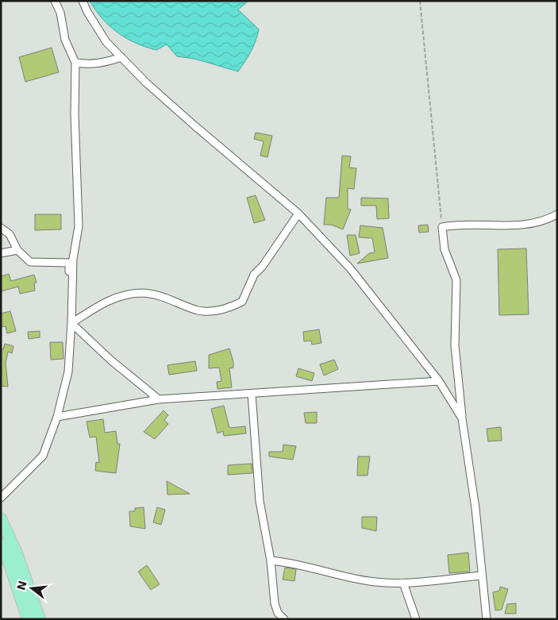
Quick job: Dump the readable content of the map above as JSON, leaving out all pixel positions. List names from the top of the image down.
{
  "north": "left"
}
